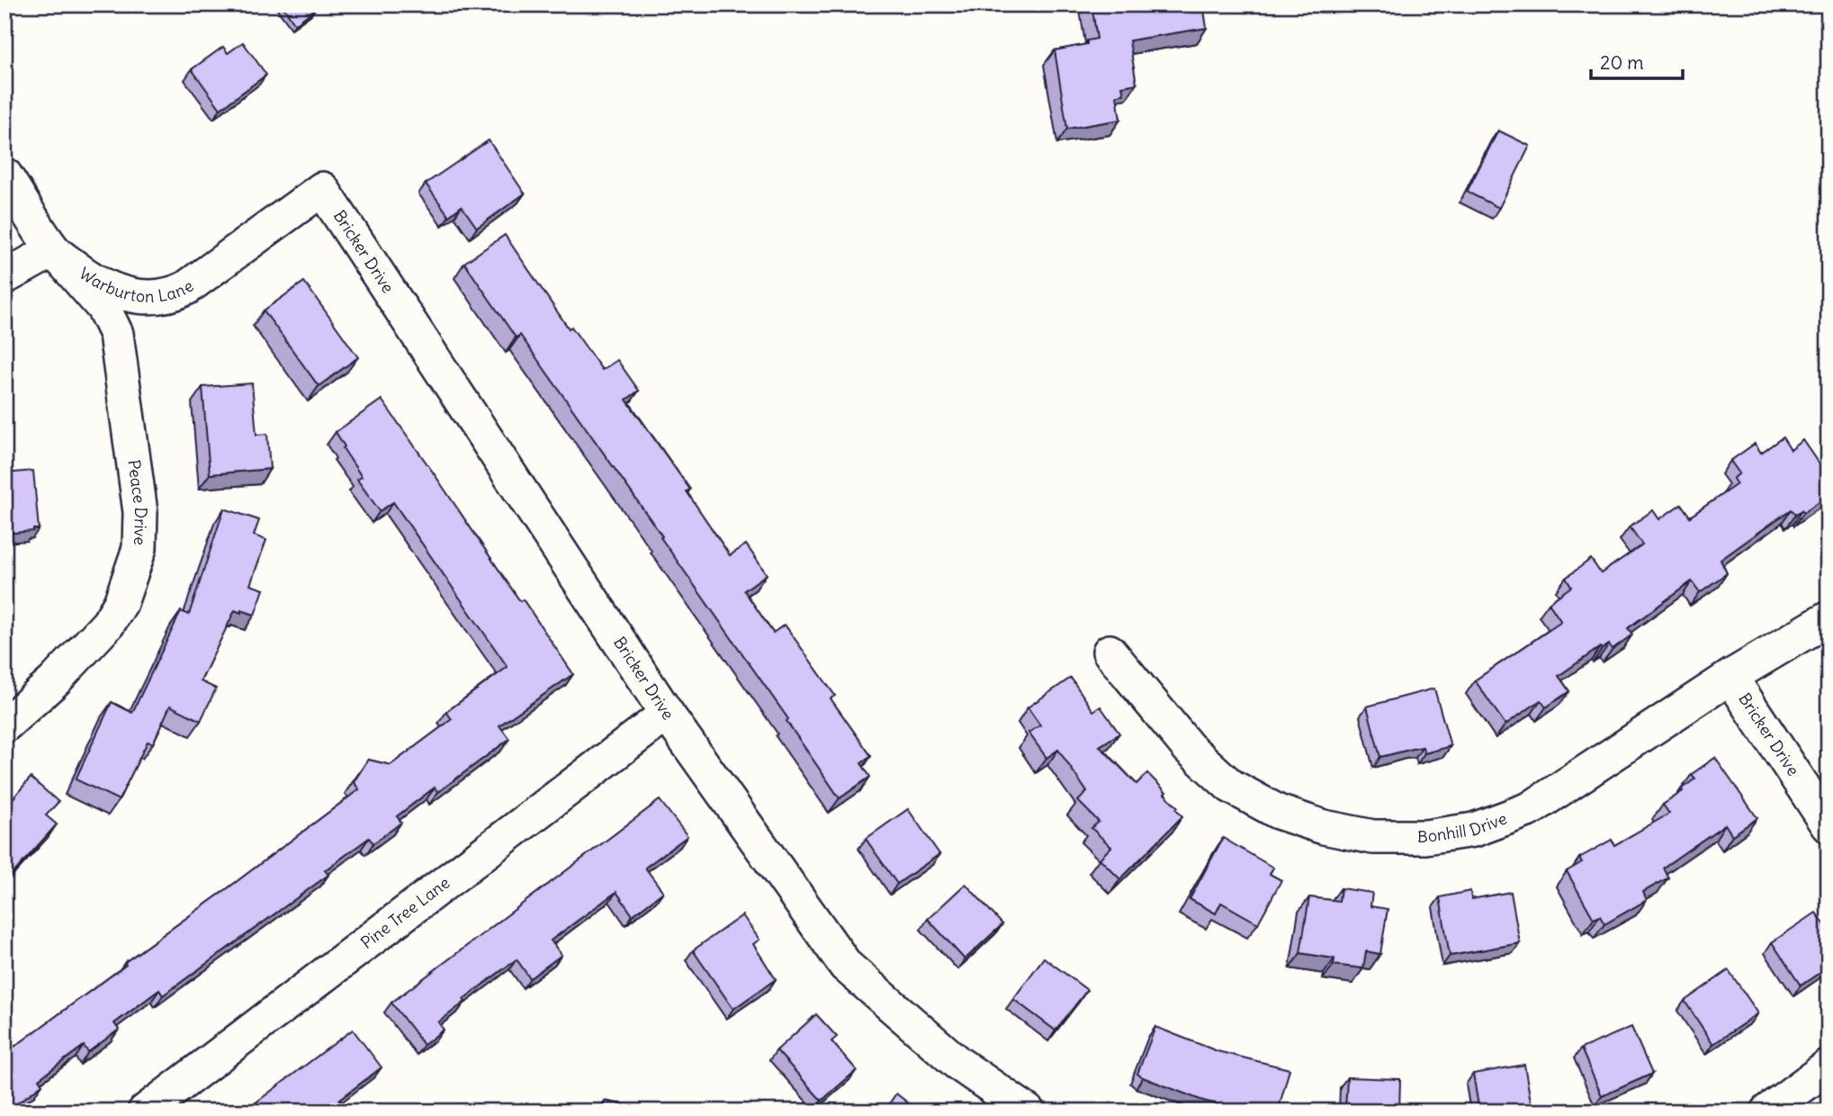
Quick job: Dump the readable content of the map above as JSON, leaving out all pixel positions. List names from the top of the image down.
{
  "streets": {
    "street": [
      "Bricker Drive",
      "Warburton Lane",
      "Peace Drive",
      "Bonhill Drive",
      "Pine Tree Lane"
    ]
  },
  "crossings": [
    ["Bricker Drive", "Warburton Lane"],
    ["Bricker Drive", "Bonhill Drive"],
    ["Bricker Drive", "Pine Tree Lane"],
    ["Warburton Lane", "Peace Drive"]
  ],
  "scale_bar": "20 m"
}
